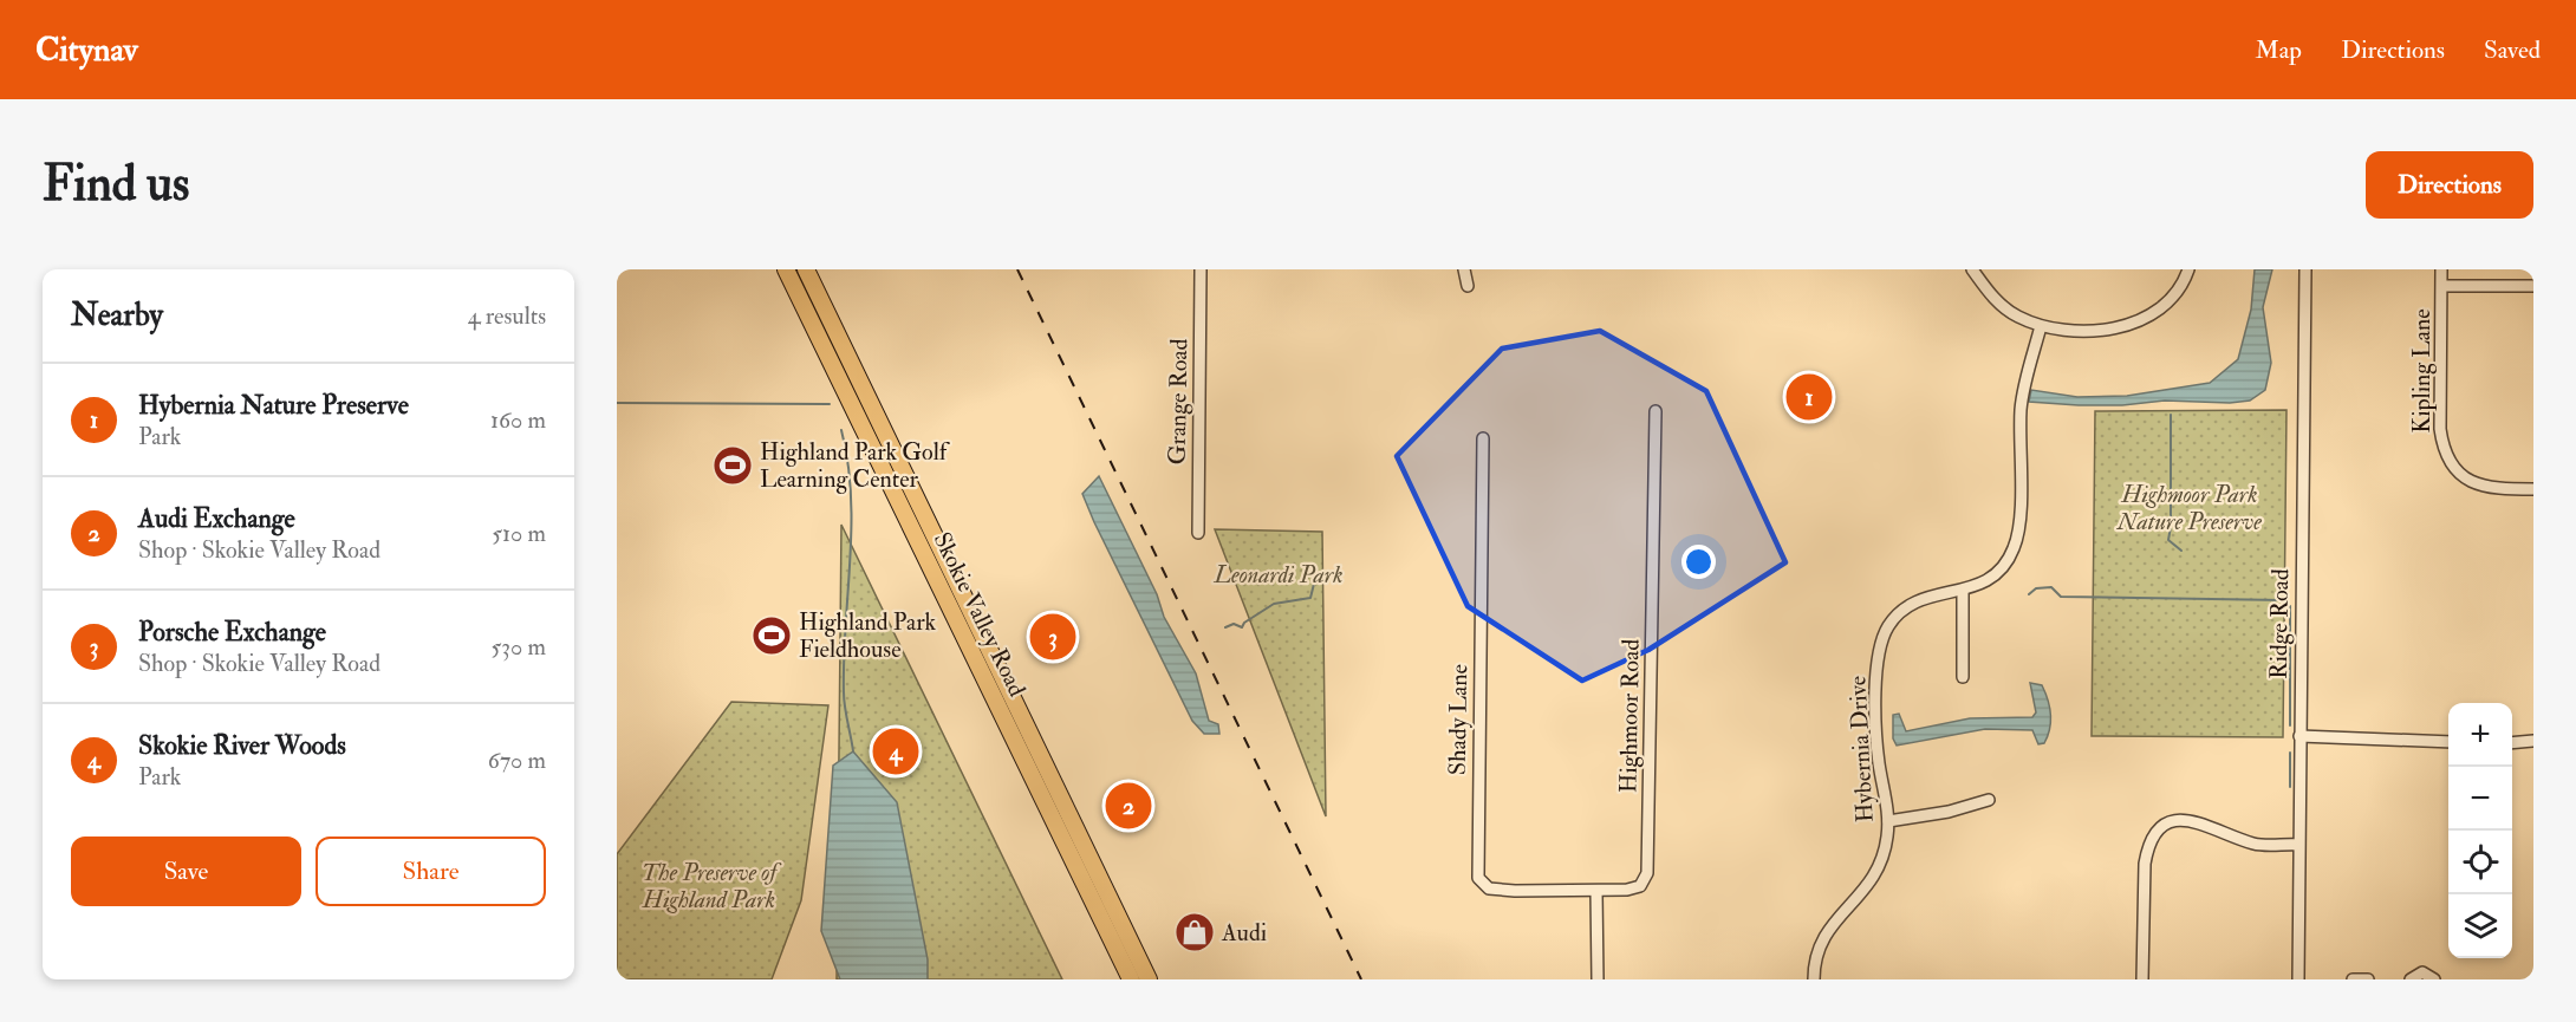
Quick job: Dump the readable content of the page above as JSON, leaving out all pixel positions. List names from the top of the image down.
{
  "streets": {
    "highway": ["Skokie Valley Road"],
    "street": [
      "Kipling Lane",
      "Grange Road",
      "Ridge Road",
      "Highmoor Road",
      "Shady Lane",
      "Hybernia Drive"
    ]
  },
  "crossings": [
    ["Highmoor Road", "Shady Lane"]
  ],
  "parks": ["Highmoor Park Nature Preserve", "Leonardi Park", "The Preserve of Highland Park"],
  "places": {
    "sports": ["Highland Park Golf Learning Center", "Highland Park Fieldhouse"],
    "shop": ["Audi"]
  },
  "page": {
    "header": "Citynav",
    "nav": ["Map", "Directions", "Saved"],
    "buttons": [
      "Directions",
      ["Save", "Share"]
    ],
    "title": "Find us",
    "heading": ["Nearby", "4 results"],
    "list": [
      {
        "mark": "1",
        "name": "Hybernia Nature Preserve",
        "note": "Park",
        "value": "160 m"
      },
      {
        "mark": "2",
        "name": "Audi Exchange",
        "note": "Shop · Skokie Valley Road",
        "value": "510 m"
      },
      {
        "mark": "3",
        "name": "Porsche Exchange",
        "note": "Shop · Skokie Valley Road",
        "value": "530 m"
      },
      {
        "mark": "4",
        "name": "Skokie River Woods",
        "note": "Park",
        "value": "670 m"
      }
    ],
    "pins": [
      "1",
      "3",
      "4",
      "2"
    ],
    "map_buttons": ["+", "−"]
  }
}
